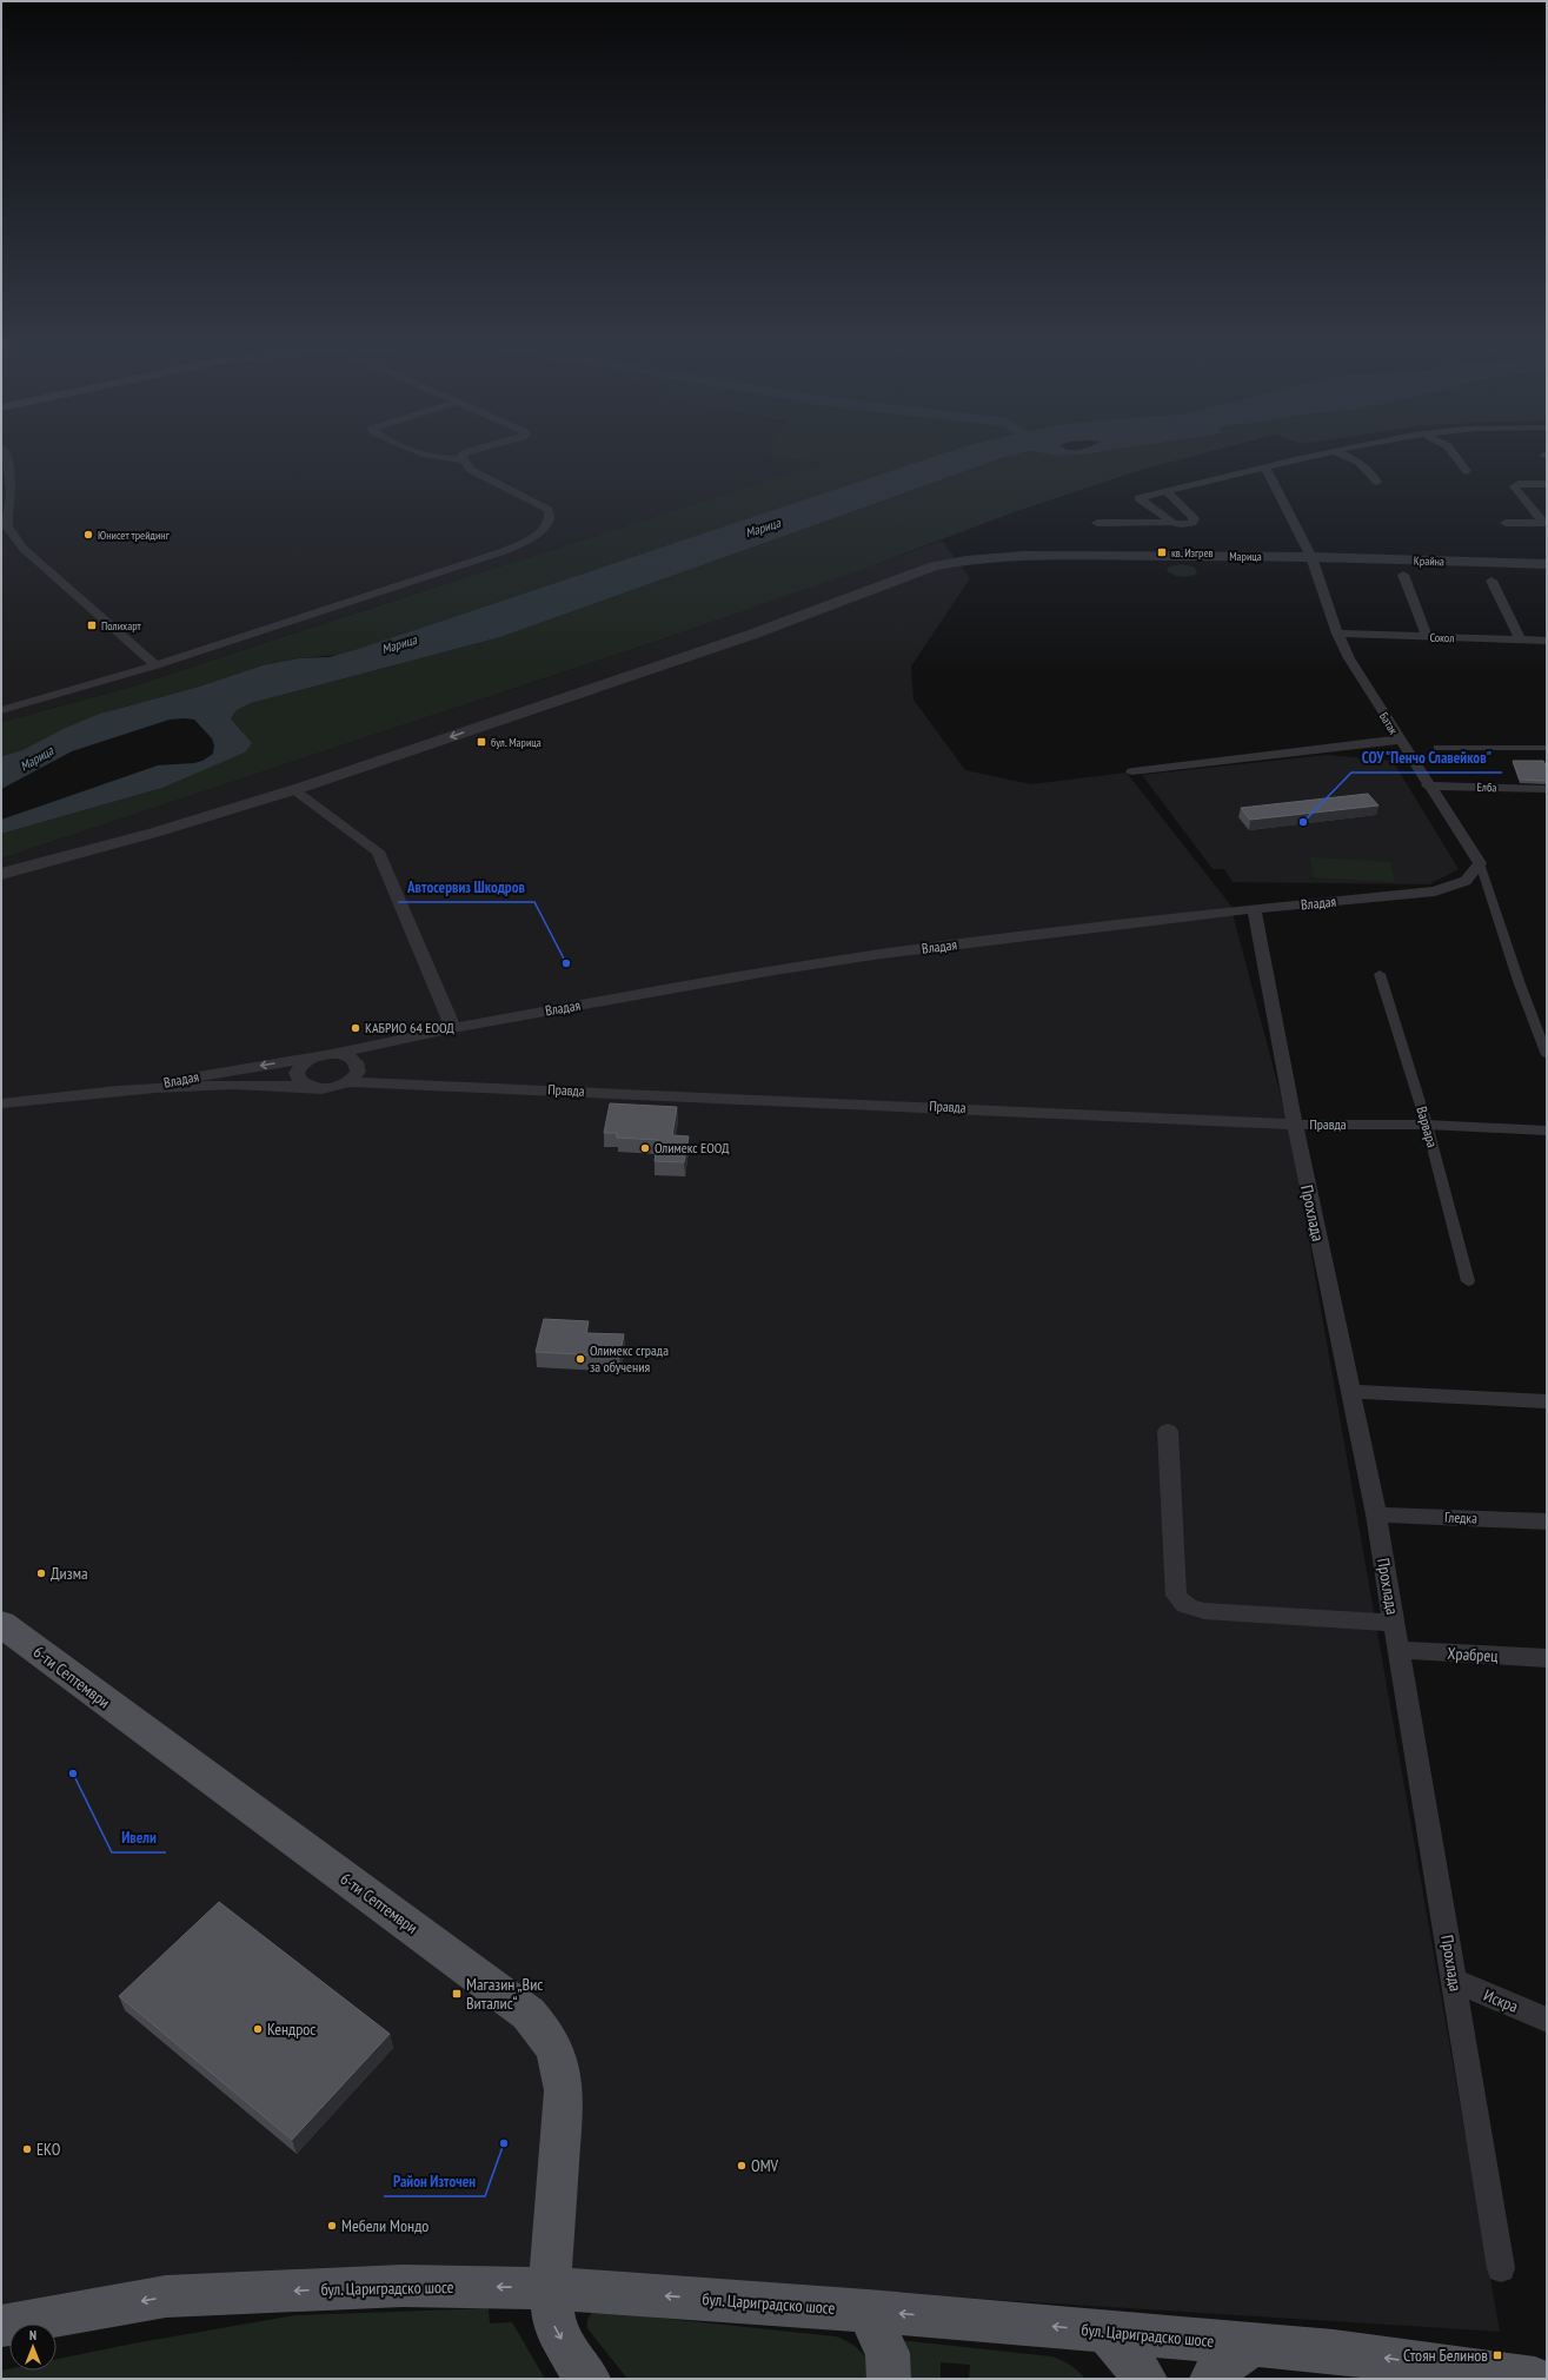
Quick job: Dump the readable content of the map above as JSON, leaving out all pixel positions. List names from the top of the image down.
{
  "streets": {
    "main road": ["6-ти Септември", "бул. Цариградско шосе"],
    "street": [
      "Марица",
      "Крайна",
      "Сокол",
      "Батак",
      "Елба",
      "Владая",
      "Правда",
      "Варвара",
      "Прохлада",
      "Гледка",
      "Храбрец",
      "Искра"
    ]
  },
  "crossings": [
    ["Марица", "Крайна"],
    ["Марица", "Батак"],
    ["Крайна", "Батак"],
    ["Сокол", "Батак"],
    ["Батак", "Елба"],
    ["Батак", "Владая"],
    ["Владая", "Правда"],
    ["Владая", "Прохлада"],
    ["Правда", "Варвара"],
    ["Правда", "Прохлада"],
    ["Прохлада", "Гледка"],
    ["Прохлада", "Храбрец"],
    ["Прохлада", "Искра"],
    ["6-ти Септември", "бул. Цариградско шосе"]
  ],
  "one_way": ["бул. Цариградско шосе"],
  "water": ["Марица"],
  "places": {
    "other": [
      "Юнисет трейдинг",
      "СОУ \"Пенчо Славейков\"",
      "Автосервиз Шкодров",
      "КАБРИО 64 ЕООД",
      "Олимекс ЕООД",
      "Олимекс сграда за обучения",
      "Дизма",
      "Ивели",
      "Кендрос",
      "Район Източен",
      "EKO",
      "OMV",
      "Мебели Мондо"
    ],
    "transit": [
      "кв. Изгрев",
      "Полихарт",
      "бул. Марица",
      "Магазин „Вис Виталис“",
      "Стоян Белинов"
    ]
  },
  "north": "top"
}
